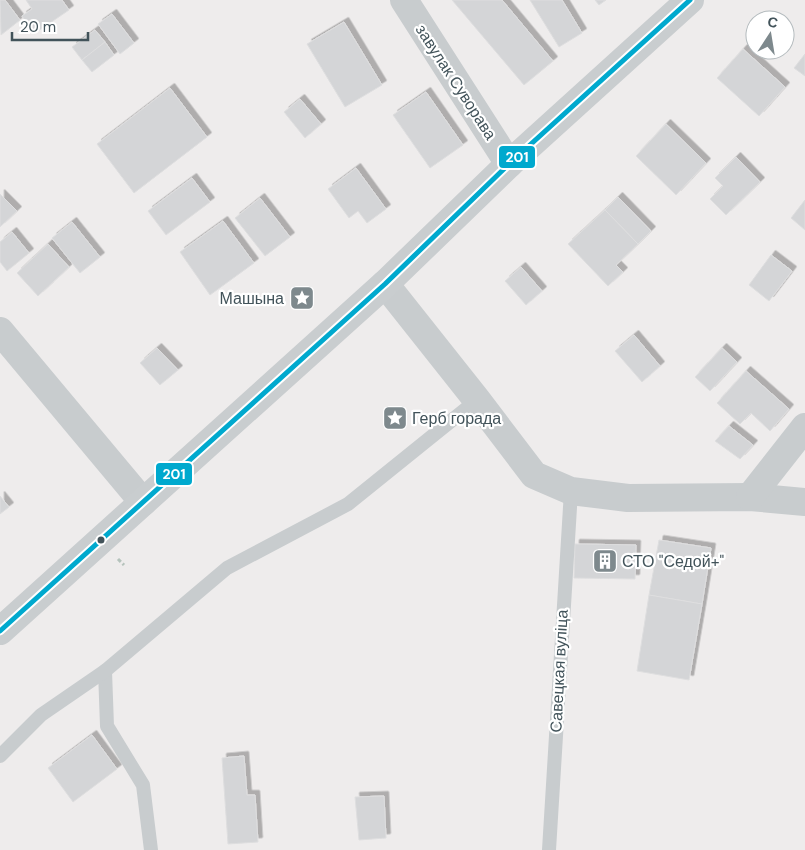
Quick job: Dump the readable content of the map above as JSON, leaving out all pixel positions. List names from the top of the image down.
{
  "streets": {
    "street": ["завулак Суворава"],
    "lane": ["Савецкая вуліца"]
  },
  "places": {
    "place": ["Машына", "Герб горада"],
    "building": ["СТО \"Седой+\""]
  },
  "lines": ["transit line 201"],
  "scale_bar": "20 m",
  "north": "top"
}
